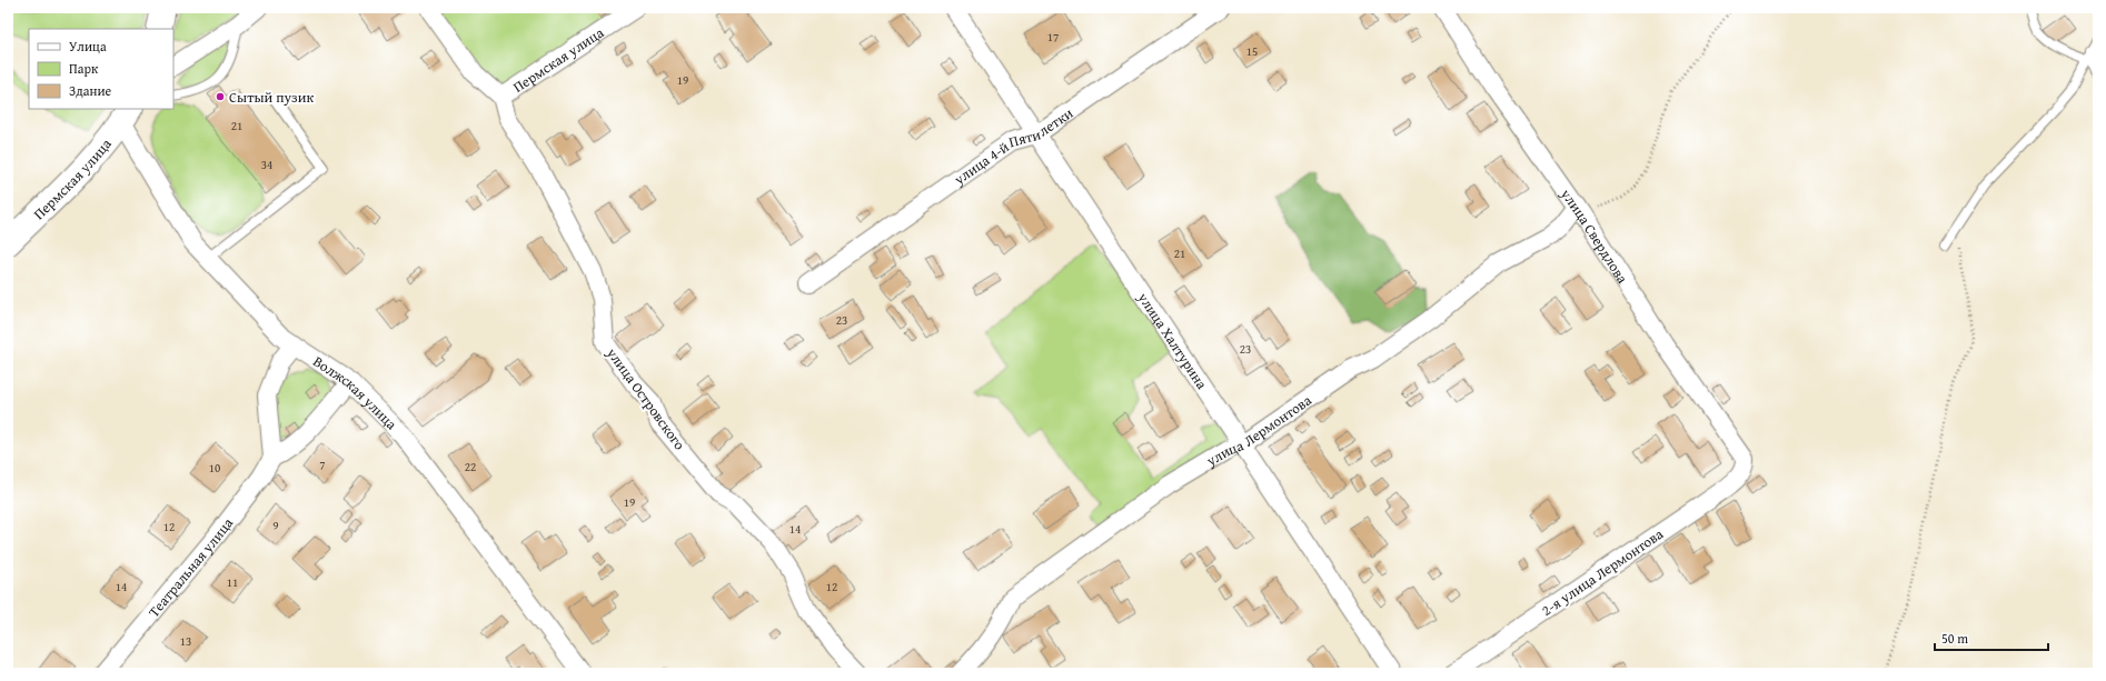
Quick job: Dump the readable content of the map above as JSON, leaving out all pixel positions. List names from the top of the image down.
{
  "streets": {
    "highway": ["Пермская улица"],
    "street": [
      "улица 4-й Пятилетки",
      "улица Свердлова",
      "улица Халтурина",
      "Волжская улица",
      "улица Островского",
      "улица Лермонтова",
      "Театральная улица",
      "2-я улица Лермонтова"
    ]
  },
  "crossings": [
    ["Пермская улица", "Волжская улица"],
    ["Пермская улица", "улица Островского"],
    ["улица 4-й Пятилетки", "улица Халтурина"],
    ["улица Свердлова", "улица Лермонтова"],
    ["улица Свердлова", "2-я улица Лермонтова"],
    ["улица Халтурина", "улица Лермонтова"],
    ["Волжская улица", "Театральная улица"]
  ],
  "places": ["Сытый пузик"],
  "house_numbers": [
    "17",
    "15",
    "19",
    "21",
    "34",
    "21",
    "23",
    "23",
    "7",
    "22",
    "10",
    "19",
    "9",
    "12",
    "14",
    "11",
    "14",
    "12",
    "13"
  ],
  "legend": ["Улица", "Парк", "Здание"],
  "scale_bar": "50 m"
}
